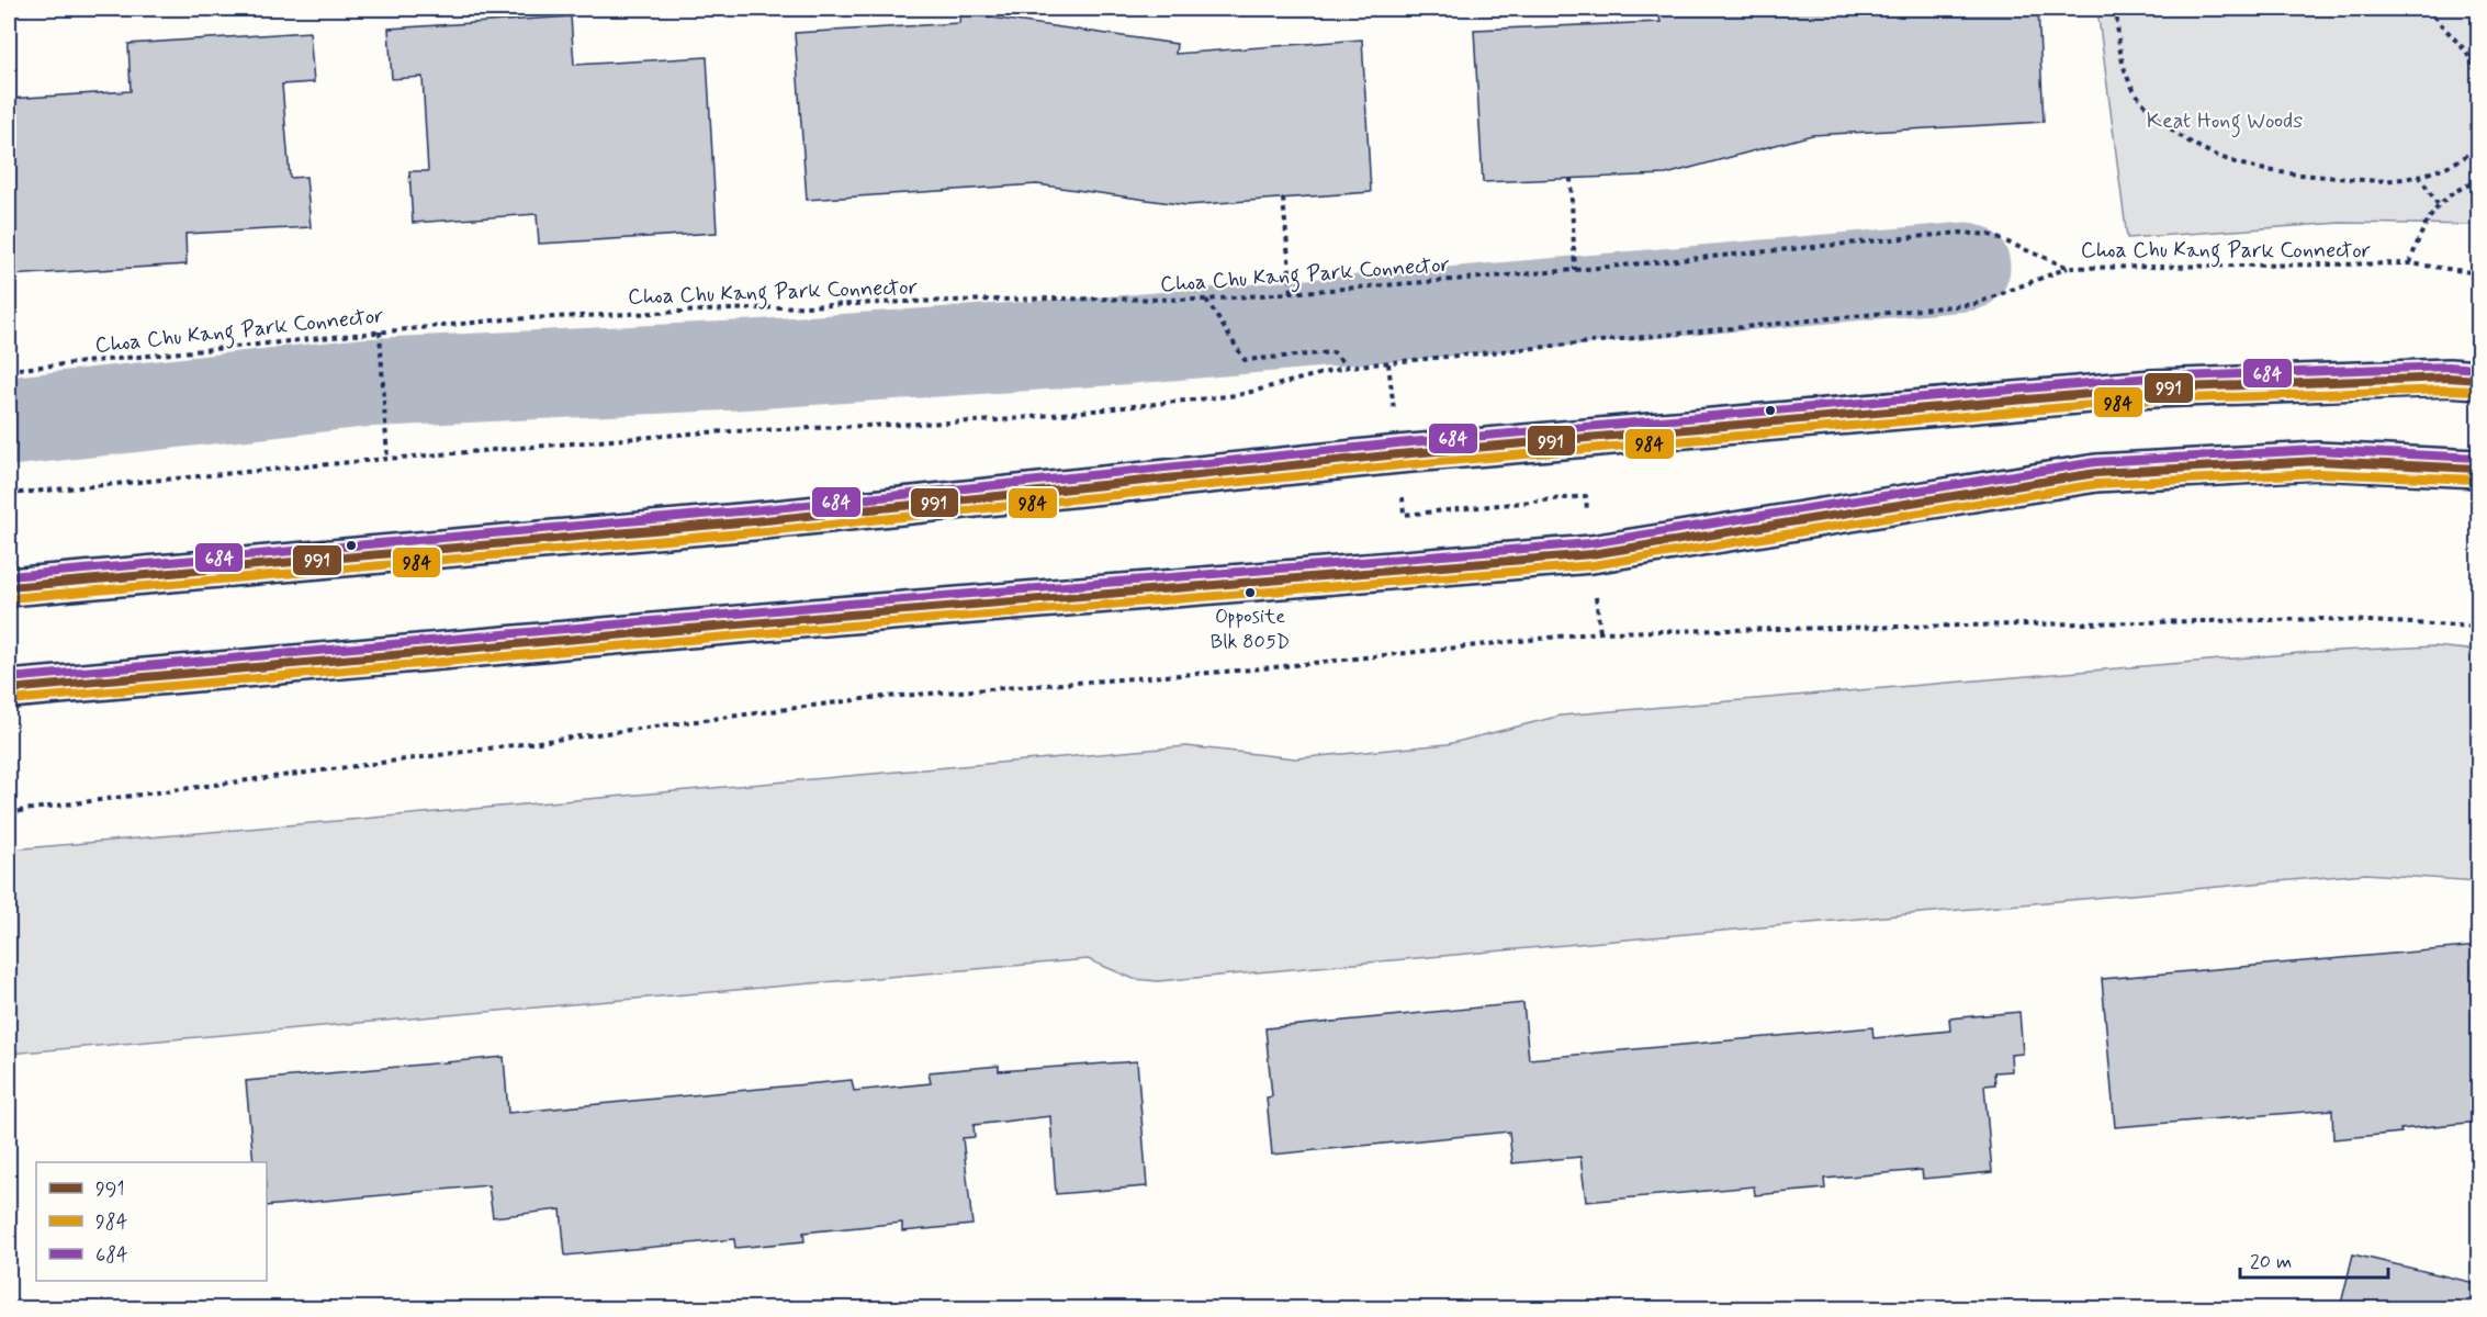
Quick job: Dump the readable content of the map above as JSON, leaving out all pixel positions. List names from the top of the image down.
{
  "streets": {
    "path": ["Choa Chu Kang Park Connector"]
  },
  "parks": ["Keat Hong Woods"],
  "places": ["Opposite Blk 805D"],
  "lines": ["transit line 684", "transit line 991", "transit line 984"],
  "legend": ["991", "984", "684"],
  "scale_bar": "20 m"
}
